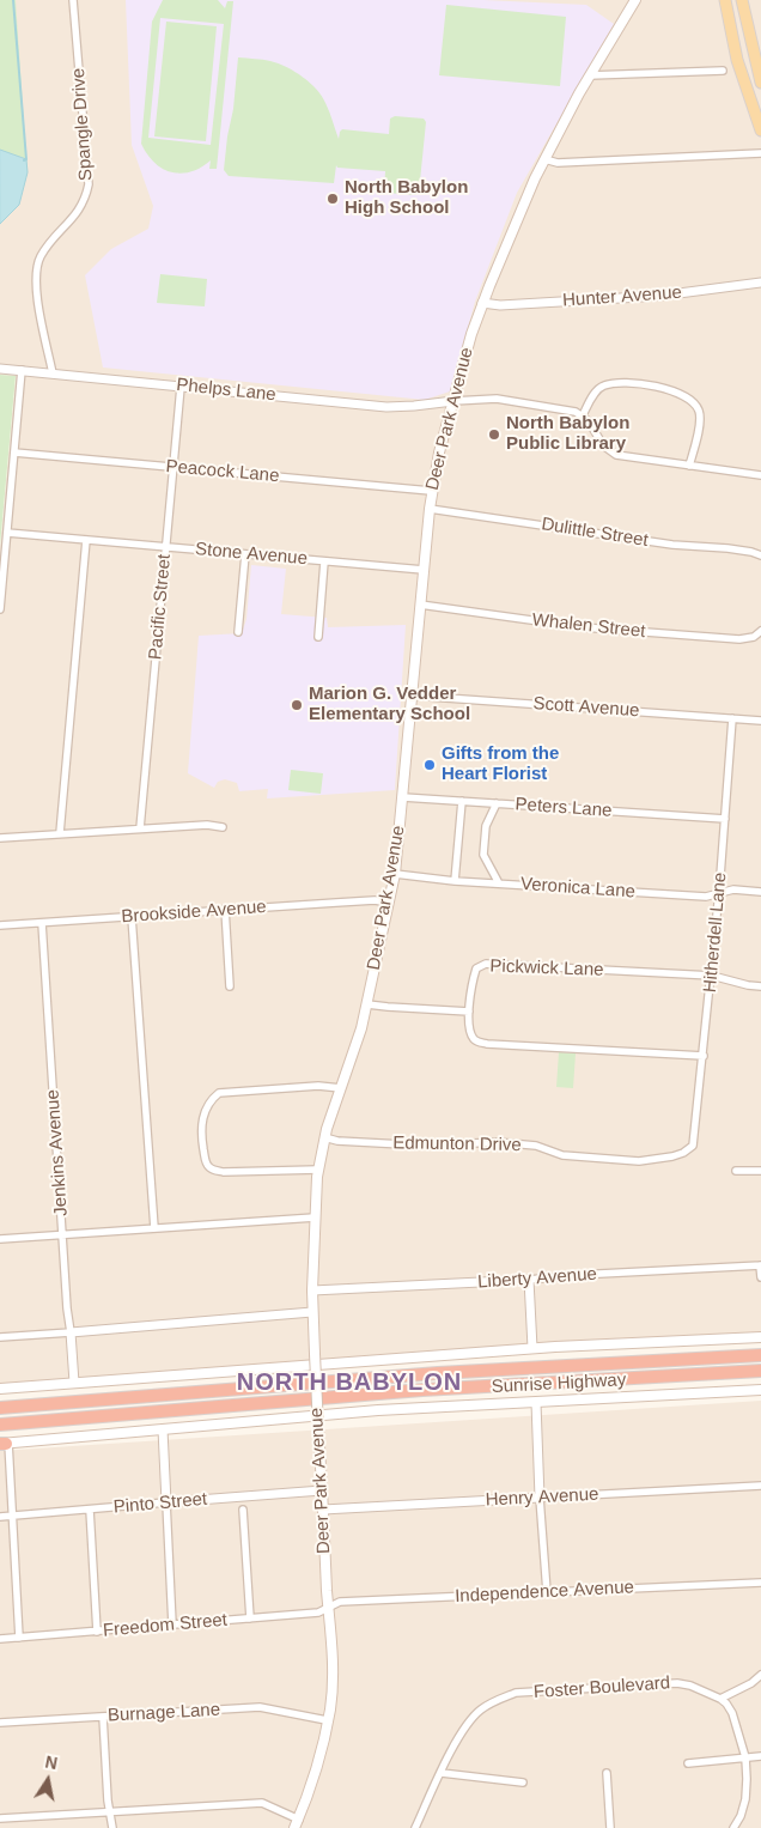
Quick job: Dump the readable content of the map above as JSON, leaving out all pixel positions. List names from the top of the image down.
{
  "streets": {
    "highway": ["Sunrise Highway"],
    "main road": ["Deer Park Avenue"],
    "street": [
      "Spangle Drive",
      "Hunter Avenue",
      "Phelps Lane",
      "Peacock Lane",
      "Dulittle Street",
      "Stone Avenue",
      "Pacific Street",
      "Whalen Street",
      "Scott Avenue",
      "Peters Lane",
      "Veronica Lane",
      "Brookside Avenue",
      "Hitherdell Lane",
      "Pickwick Lane",
      "Edmunton Drive",
      "Jenkins Avenue",
      "Liberty Avenue",
      "Henry Avenue",
      "Pinto Street",
      "Independence Avenue",
      "Freedom Street",
      "Foster Boulevard",
      "Burnage Lane"
    ]
  },
  "crossings": [
    ["Spangle Drive", "Phelps Lane"],
    ["Hunter Avenue", "Deer Park Avenue"],
    ["Phelps Lane", "Deer Park Avenue"],
    ["Phelps Lane", "Pacific Street"],
    ["Deer Park Avenue", "Peacock Lane"],
    ["Deer Park Avenue", "Dulittle Street"],
    ["Deer Park Avenue", "Stone Avenue"],
    ["Deer Park Avenue", "Whalen Street"],
    ["Deer Park Avenue", "Scott Avenue"],
    ["Deer Park Avenue", "Peters Lane"],
    ["Deer Park Avenue", "Veronica Lane"],
    ["Deer Park Avenue", "Brookside Avenue"],
    ["Deer Park Avenue", "Edmunton Drive"],
    ["Deer Park Avenue", "Liberty Avenue"],
    ["Deer Park Avenue", "Henry Avenue"],
    ["Deer Park Avenue", "Pinto Street"],
    ["Deer Park Avenue", "Independence Avenue"],
    ["Deer Park Avenue", "Freedom Street"],
    ["Deer Park Avenue", "Burnage Lane"],
    ["Peacock Lane", "Pacific Street"],
    ["Stone Avenue", "Pacific Street"],
    ["Scott Avenue", "Hitherdell Lane"],
    ["Peters Lane", "Hitherdell Lane"],
    ["Veronica Lane", "Hitherdell Lane"],
    ["Brookside Avenue", "Jenkins Avenue"],
    ["Hitherdell Lane", "Pickwick Lane"],
    ["Hitherdell Lane", "Edmunton Drive"],
    ["Jenkins Avenue", "Sunrise Highway"],
    ["Independence Avenue", "Freedom Street"]
  ],
  "districts": ["NORTH BABYLON"],
  "places": [
    "North Babylon High School",
    "North Babylon Public Library",
    "Marion G. Vedder Elementary School",
    "Gifts from the Heart Florist"
  ],
  "north": "top"
}
